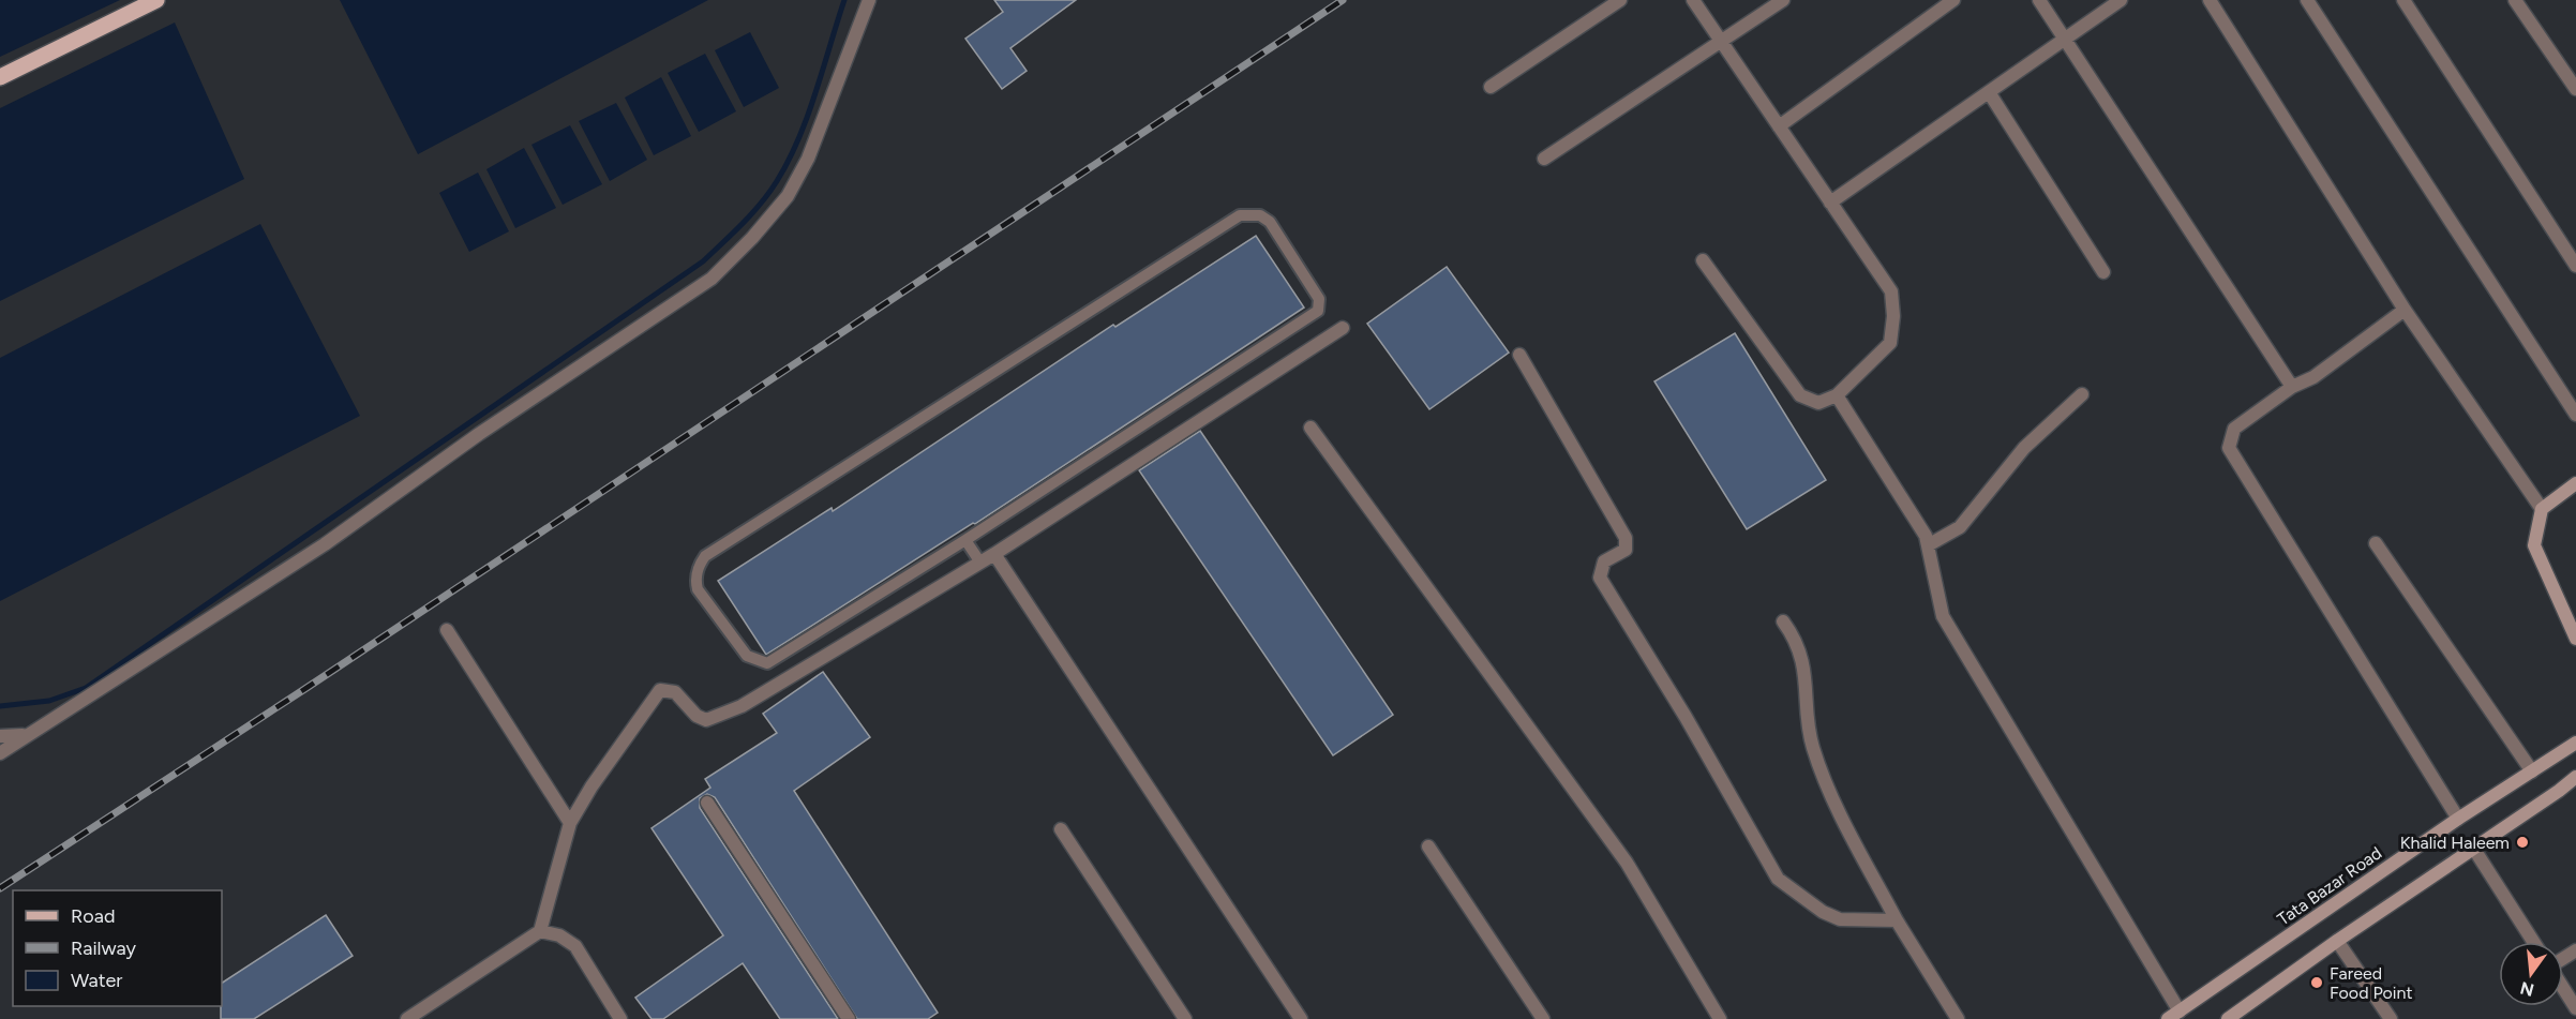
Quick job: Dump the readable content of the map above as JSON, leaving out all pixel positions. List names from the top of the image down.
{
  "streets": {
    "street": ["Tata Bazar Road"]
  },
  "places": ["Khalid Haleem", "Fareed Food Point"],
  "legend": ["Road", "Railway", "Water"],
  "north": "bottom"
}
